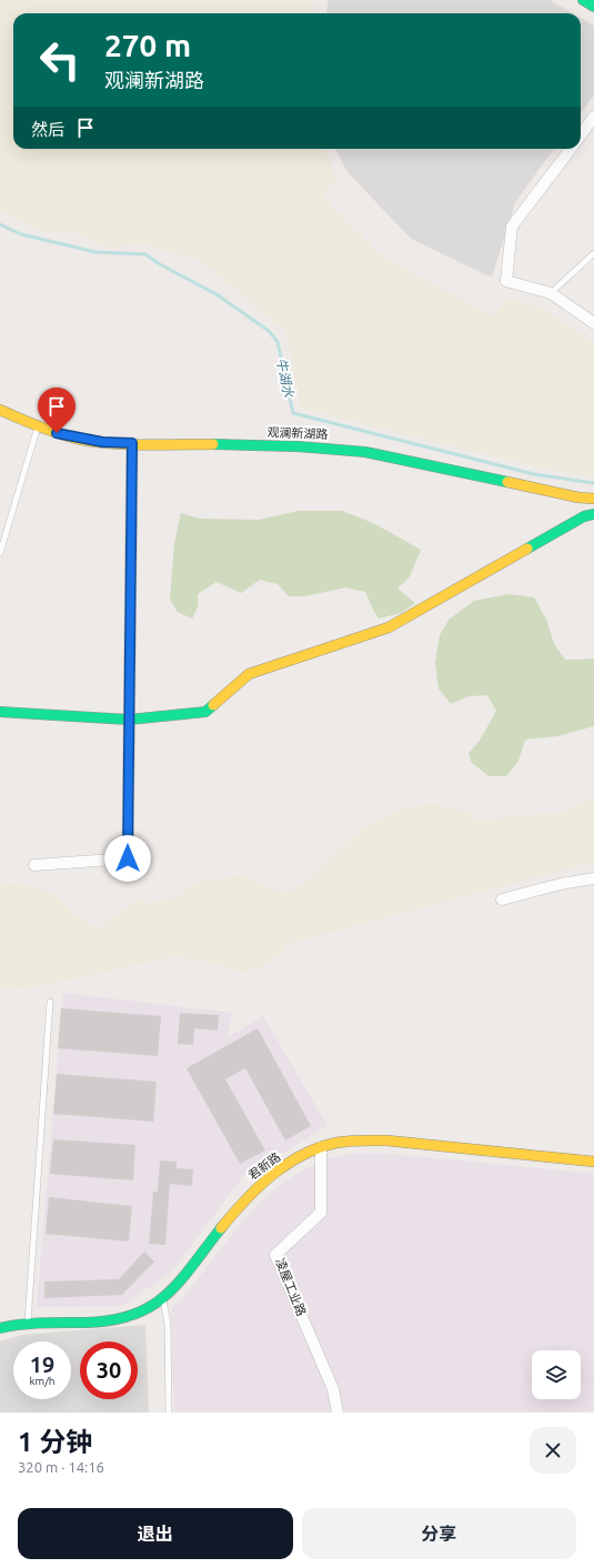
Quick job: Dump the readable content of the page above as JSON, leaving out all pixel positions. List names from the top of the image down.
{
  "streets": {
    "street": ["观澜新湖路", "君新路", "凌屋工业路"]
  },
  "crossings": [
    ["君新路", "凌屋工业路"]
  ],
  "water": ["牛湖水"],
  "page": {
    "turn": ["270 m", "观澜新湖路"],
    "then": "然后",
    "speed": "19 km/h",
    "limit": "30",
    "heading": ["1 分钟", "320 m · 14:16"],
    "buttons": ["退出", "分享"]
  }
}
